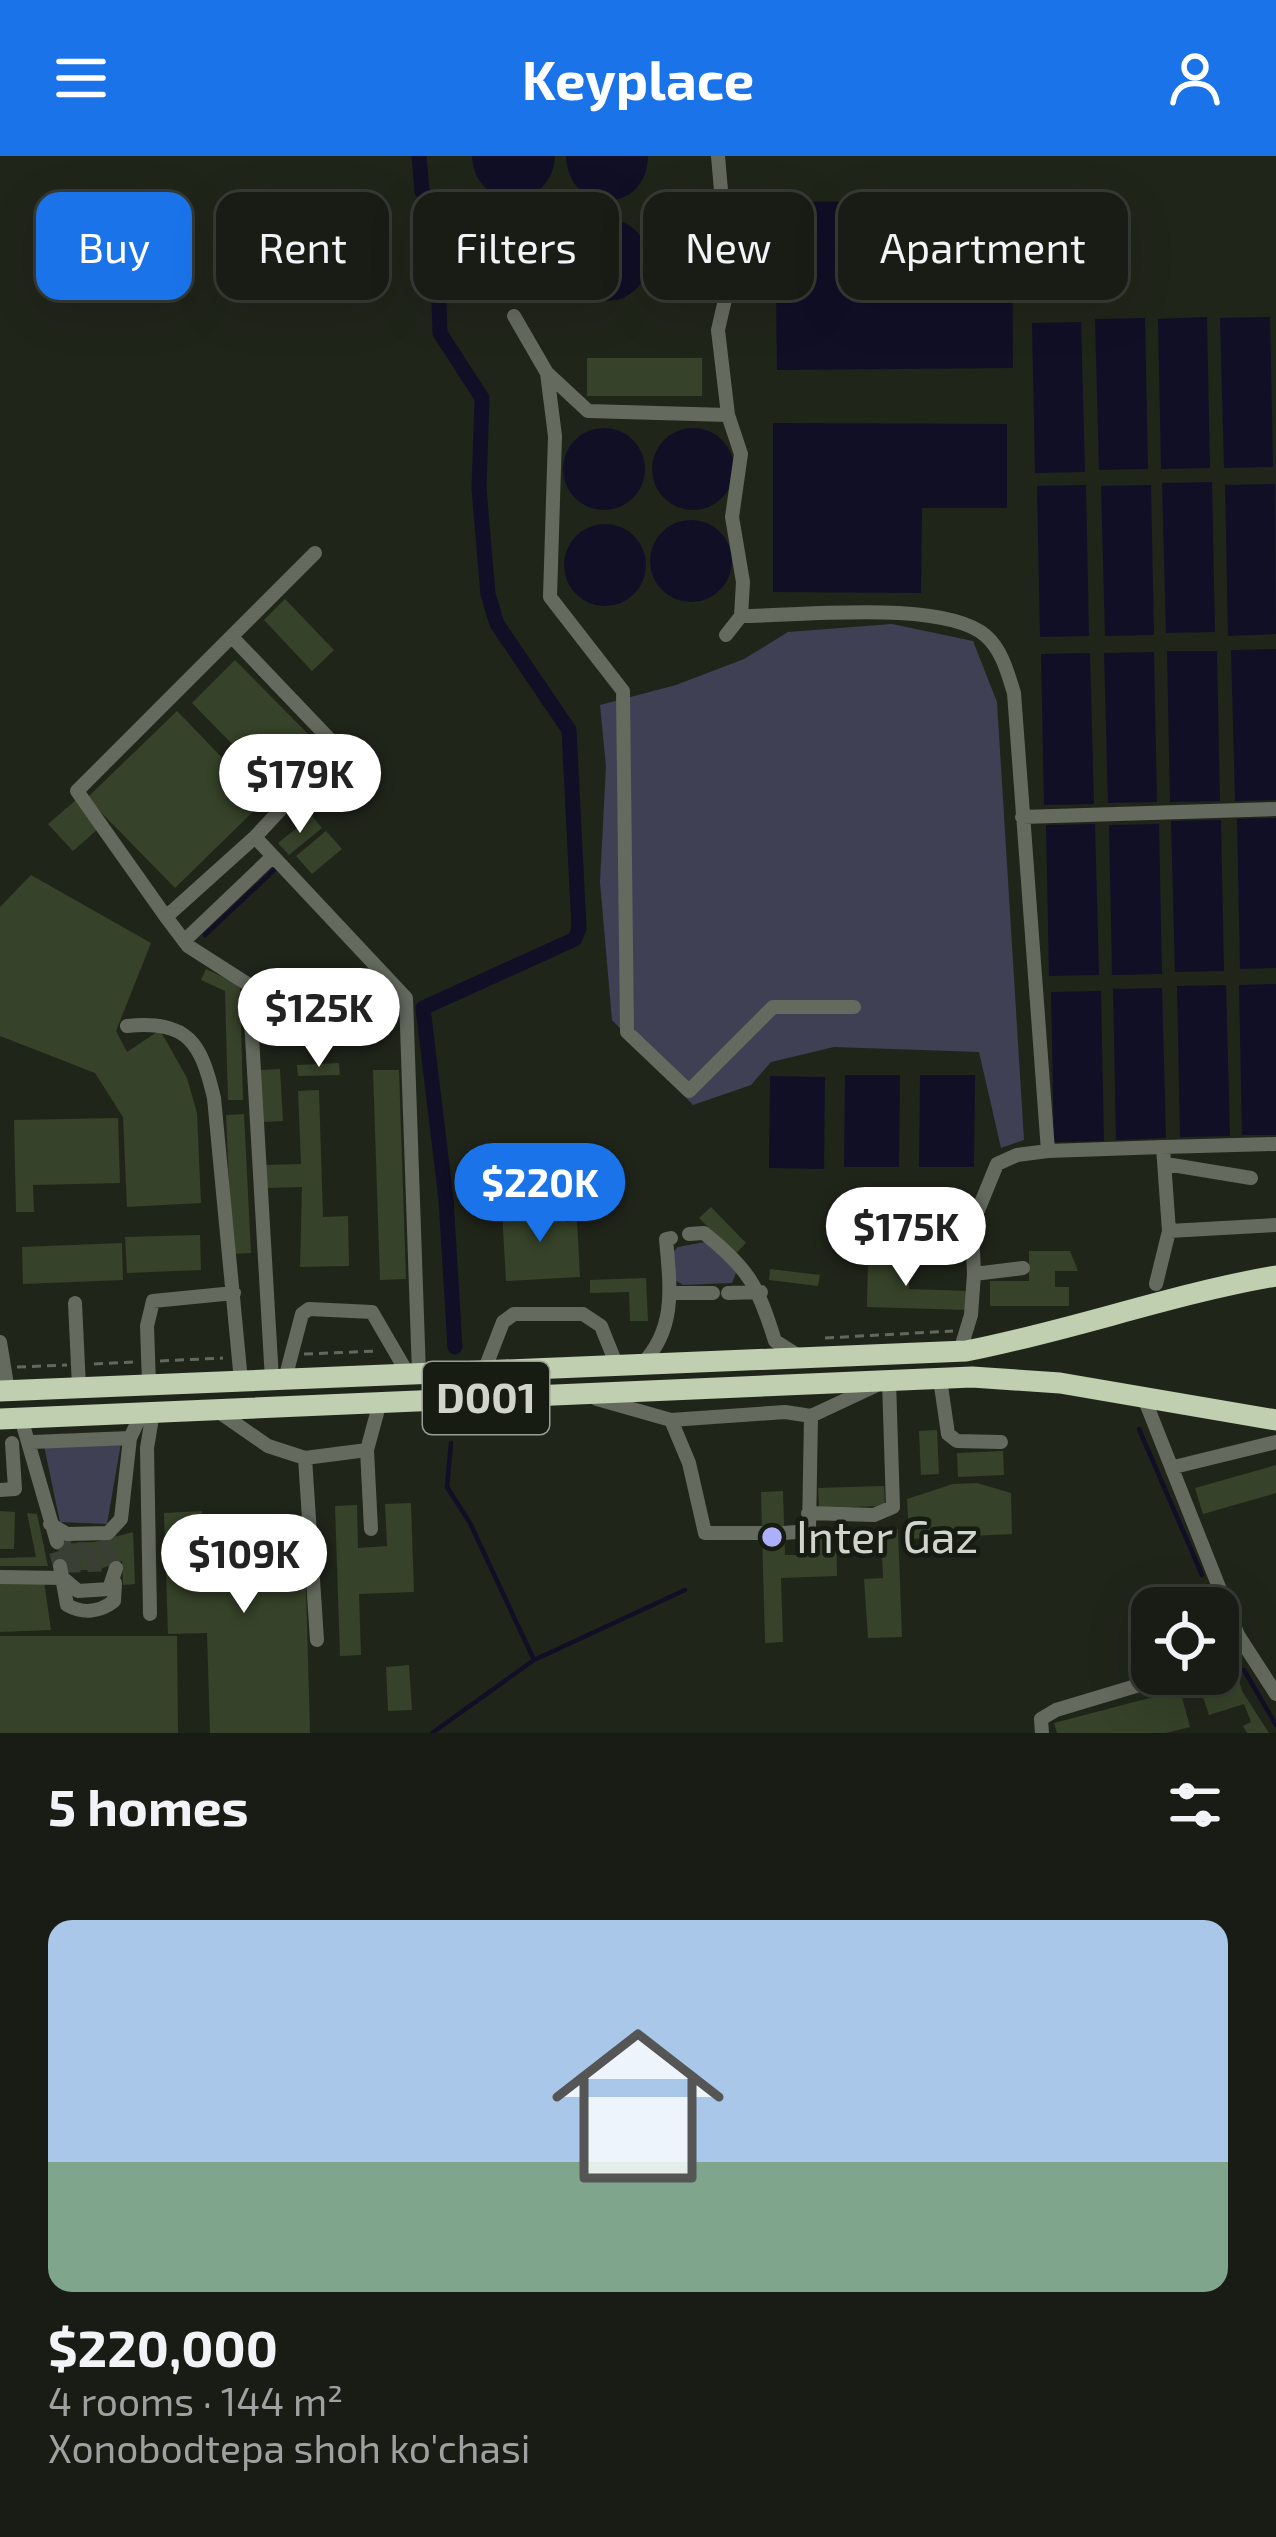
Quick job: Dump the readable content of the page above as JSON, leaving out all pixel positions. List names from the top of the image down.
{
  "streets": {
    "highway": ["D001"]
  },
  "places": ["Inter Gaz"],
  "page": {
    "header": "Keyplace",
    "chip": [
      "Buy",
      "Rent",
      "Filters",
      "New",
      "Apartment"
    ],
    "price": [
      "$179K",
      "$125K",
      "$220K",
      "$175K",
      "$109K"
    ],
    "heading": "5 homes",
    "list": [
      {
        "name": "$220,000",
        "note": "4 rooms · 144 m² · Xonobodtepa shoh ko'chasi"
      }
    ]
  }
}
